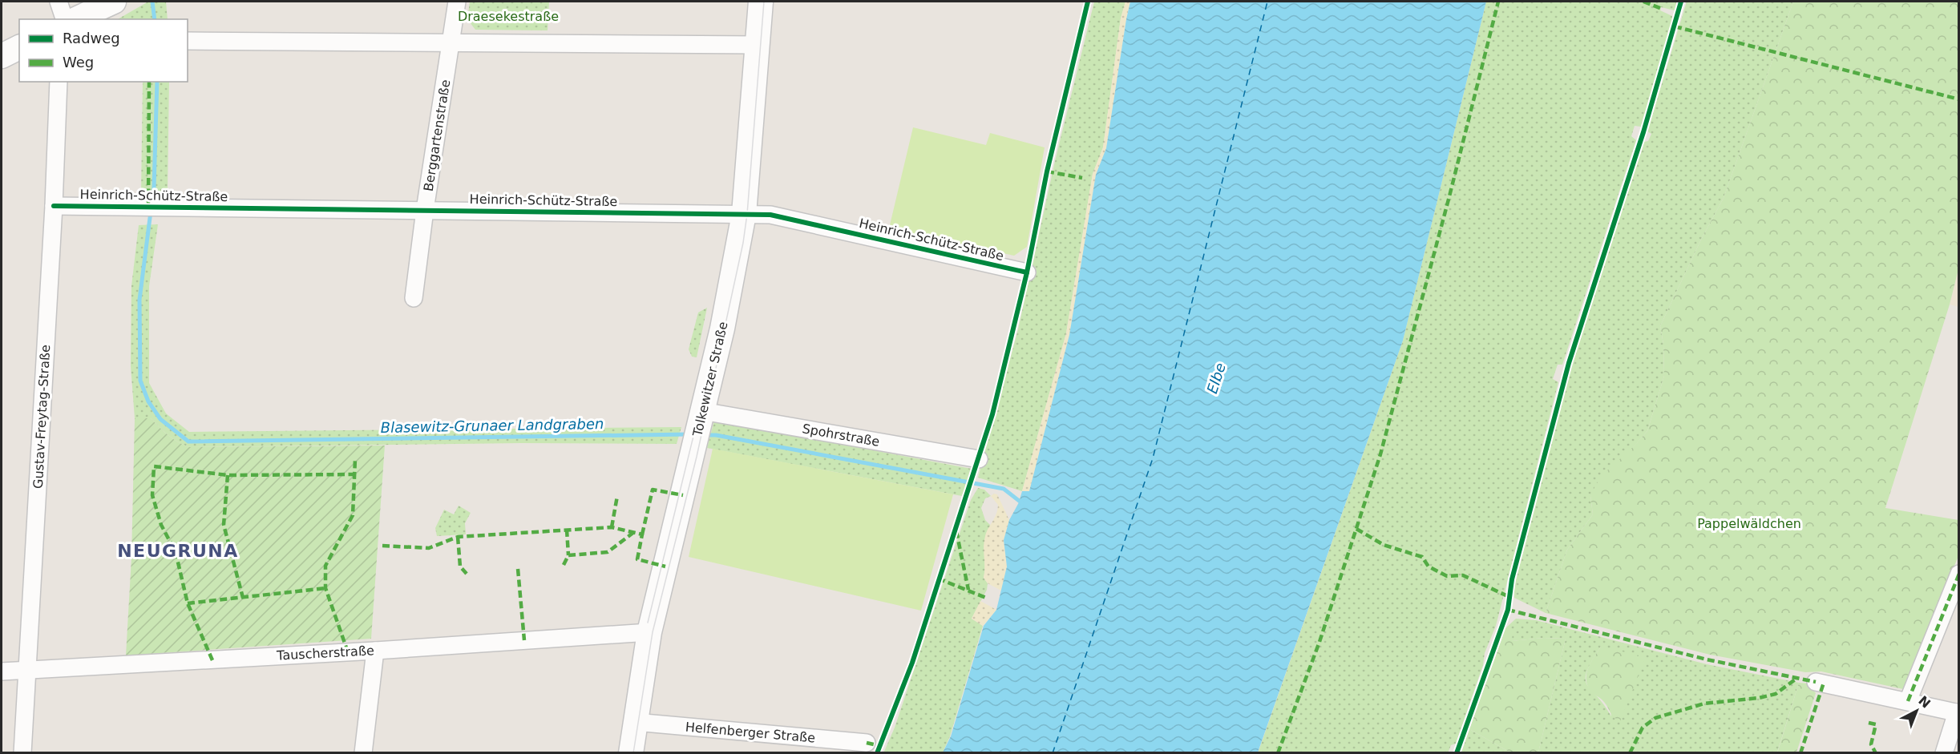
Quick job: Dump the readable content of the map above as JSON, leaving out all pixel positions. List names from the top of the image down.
{
  "streets": {
    "main road": ["Tolkewitzer Straße"],
    "street": [
      "Berggartenstraße",
      "Heinrich-Schütz-Straße",
      "Gustav-Freytag-Straße",
      "Spohrstraße",
      "Tauscherstraße",
      "Helfenberger Straße"
    ]
  },
  "crossings": [
    ["Berggartenstraße", "Heinrich-Schütz-Straße"],
    ["Heinrich-Schütz-Straße", "Tolkewitzer Straße"],
    ["Heinrich-Schütz-Straße", "Gustav-Freytag-Straße"],
    ["Tolkewitzer Straße", "Spohrstraße"],
    ["Tolkewitzer Straße", "Tauscherstraße"],
    ["Tolkewitzer Straße", "Helfenberger Straße"],
    ["Gustav-Freytag-Straße", "Tauscherstraße"]
  ],
  "districts": ["NEUGRUNA"],
  "water": ["Elbe", "Blasewitz‐Grunaer Landgraben"],
  "parks": ["Draesekestraße", "Pappelwäldchen"],
  "legend": ["Radweg", "Weg"],
  "north": "top right"
}
